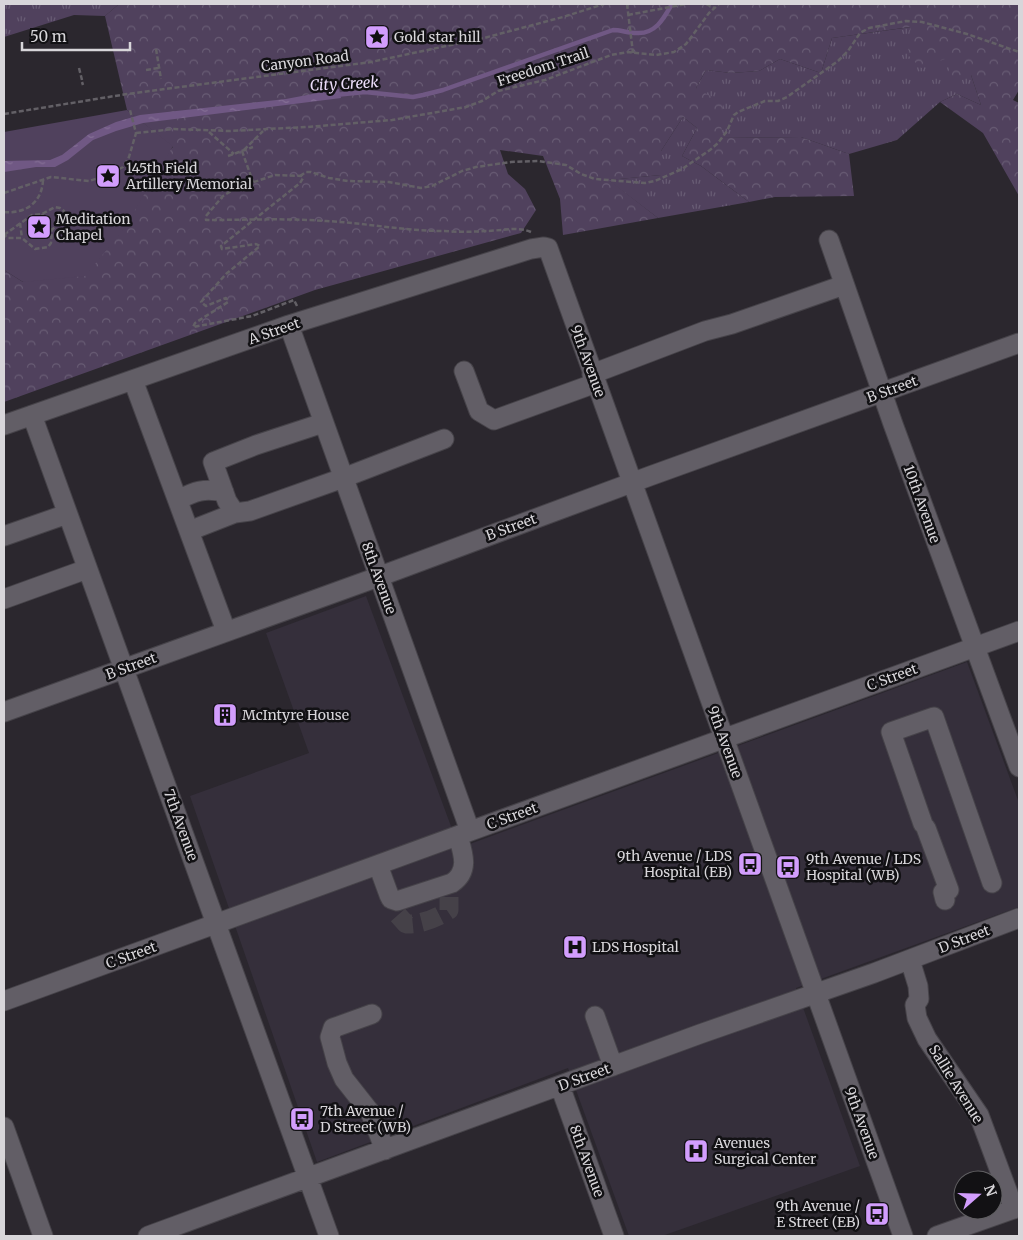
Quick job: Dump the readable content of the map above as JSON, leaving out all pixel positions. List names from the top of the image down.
{
  "streets": {
    "street": [
      "A Street",
      "9th Avenue",
      "B Street",
      "10th Avenue",
      "8th Avenue",
      "C Street",
      "7th Avenue",
      "D Street",
      "Sallie Avenue"
    ],
    "path": ["Canyon Road", "Freedom Trail"]
  },
  "crossings": [
    ["A Street", "9th Avenue"],
    ["A Street", "8th Avenue"],
    ["A Street", "7th Avenue"],
    ["9th Avenue", "B Street"],
    ["9th Avenue", "C Street"],
    ["9th Avenue", "D Street"],
    ["B Street", "10th Avenue"],
    ["B Street", "8th Avenue"],
    ["B Street", "7th Avenue"],
    ["10th Avenue", "C Street"],
    ["8th Avenue", "C Street"],
    ["8th Avenue", "D Street"],
    ["C Street", "7th Avenue"],
    ["7th Avenue", "D Street"],
    ["D Street", "Sallie Avenue"]
  ],
  "water": ["City Creek"],
  "places": {
    "place": ["Gold star hill", "145th Field Artillery Memorial", "Meditation Chapel"],
    "building": ["McIntyre House"],
    "bus stop": [
      "9th Avenue / LDS Hospital (EB)",
      "9th Avenue / LDS Hospital (WB)",
      "7th Avenue / D Street (WB)",
      "9th Avenue / E Street (EB)"
    ],
    "hospital": ["LDS Hospital", "Avenues Surgical Center"]
  },
  "scale_bar": "50 m",
  "north": "right"
}
